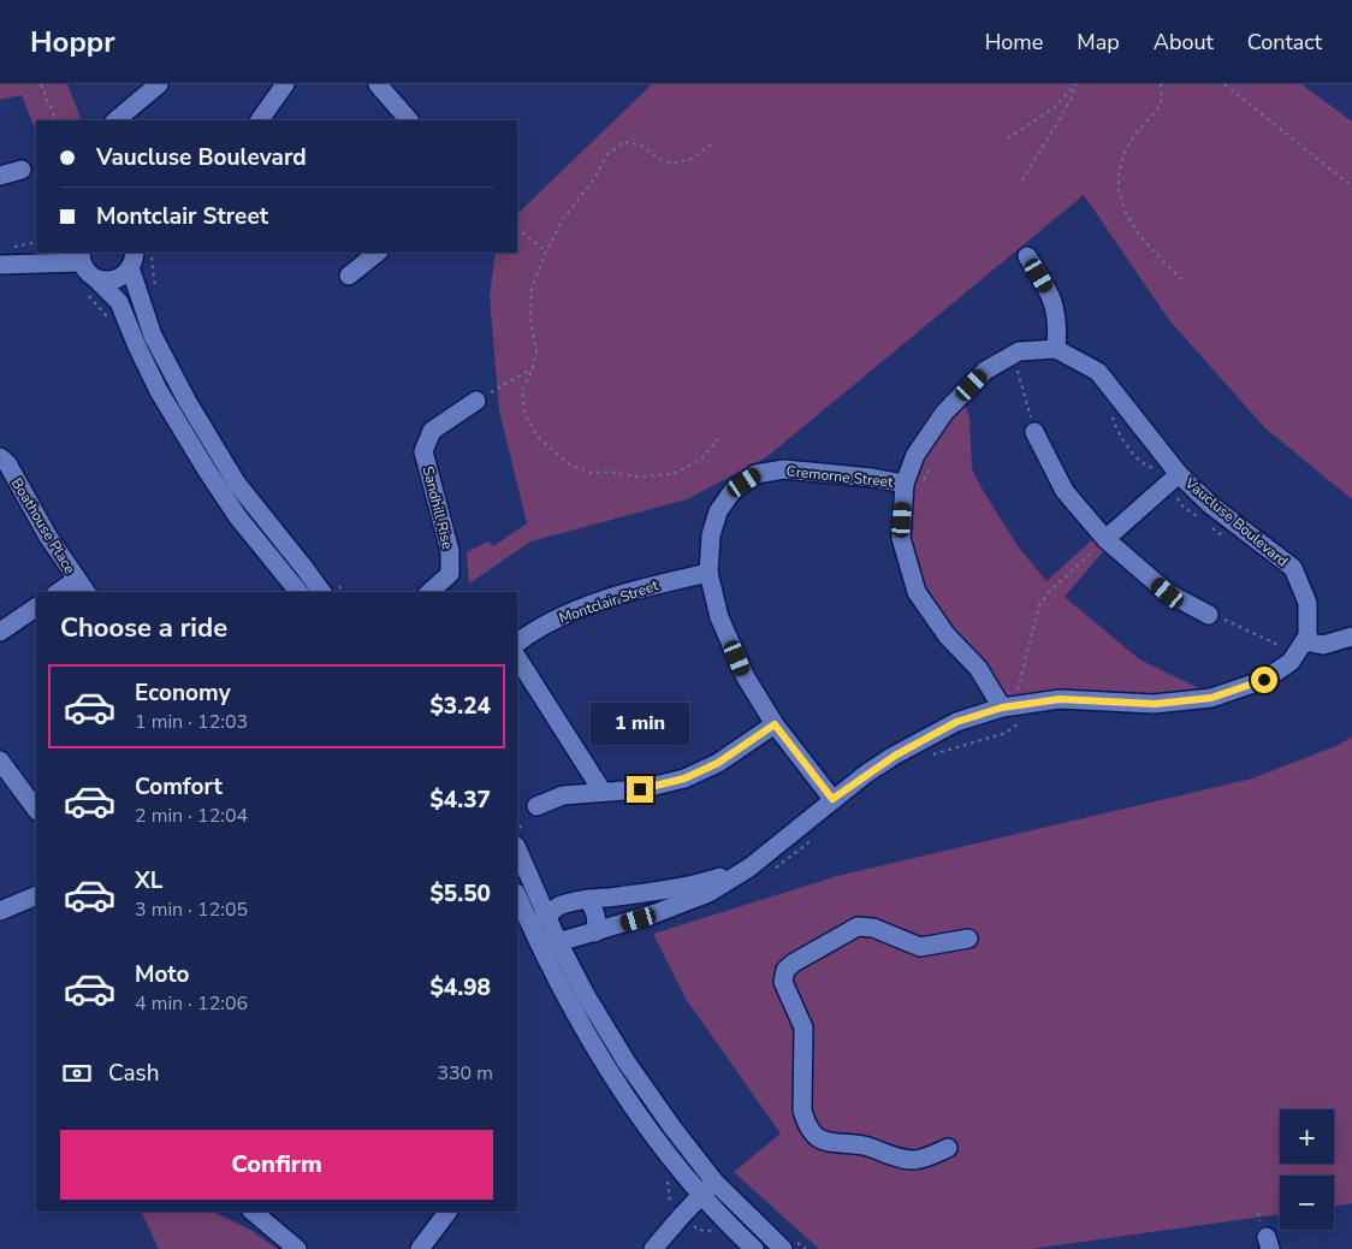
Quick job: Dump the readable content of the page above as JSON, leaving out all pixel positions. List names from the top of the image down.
{
  "streets": {
    "street": [
      "Cremorne Street",
      "Sandhill Rise",
      "Vaucluse Boulevard",
      "Boathouse Place",
      "Montclair Street"
    ]
  },
  "crossings": [
    ["Cremorne Street", "Montclair Street"]
  ],
  "page": {
    "header": "Hoppr",
    "nav": [
      "Home",
      "Map",
      "About",
      "Contact"
    ],
    "banner": ["Vaucluse Boulevard", "Montclair Street"],
    "heading": "Choose a ride",
    "list": [
      {
        "name": "Economy",
        "note": "1 min · 12:03",
        "value": "$3.24"
      },
      {
        "name": "Comfort",
        "note": "2 min · 12:04",
        "value": "$4.37"
      },
      {
        "name": "XL",
        "note": "3 min · 12:05",
        "value": "$5.50"
      },
      {
        "name": "Moto",
        "note": "4 min · 12:06",
        "value": "$4.98"
      }
    ],
    "bubble": "1 min",
    "pay": ["Cash", "330 m"],
    "map_buttons": ["+", "−"],
    "buttons": "Confirm"
  }
}
